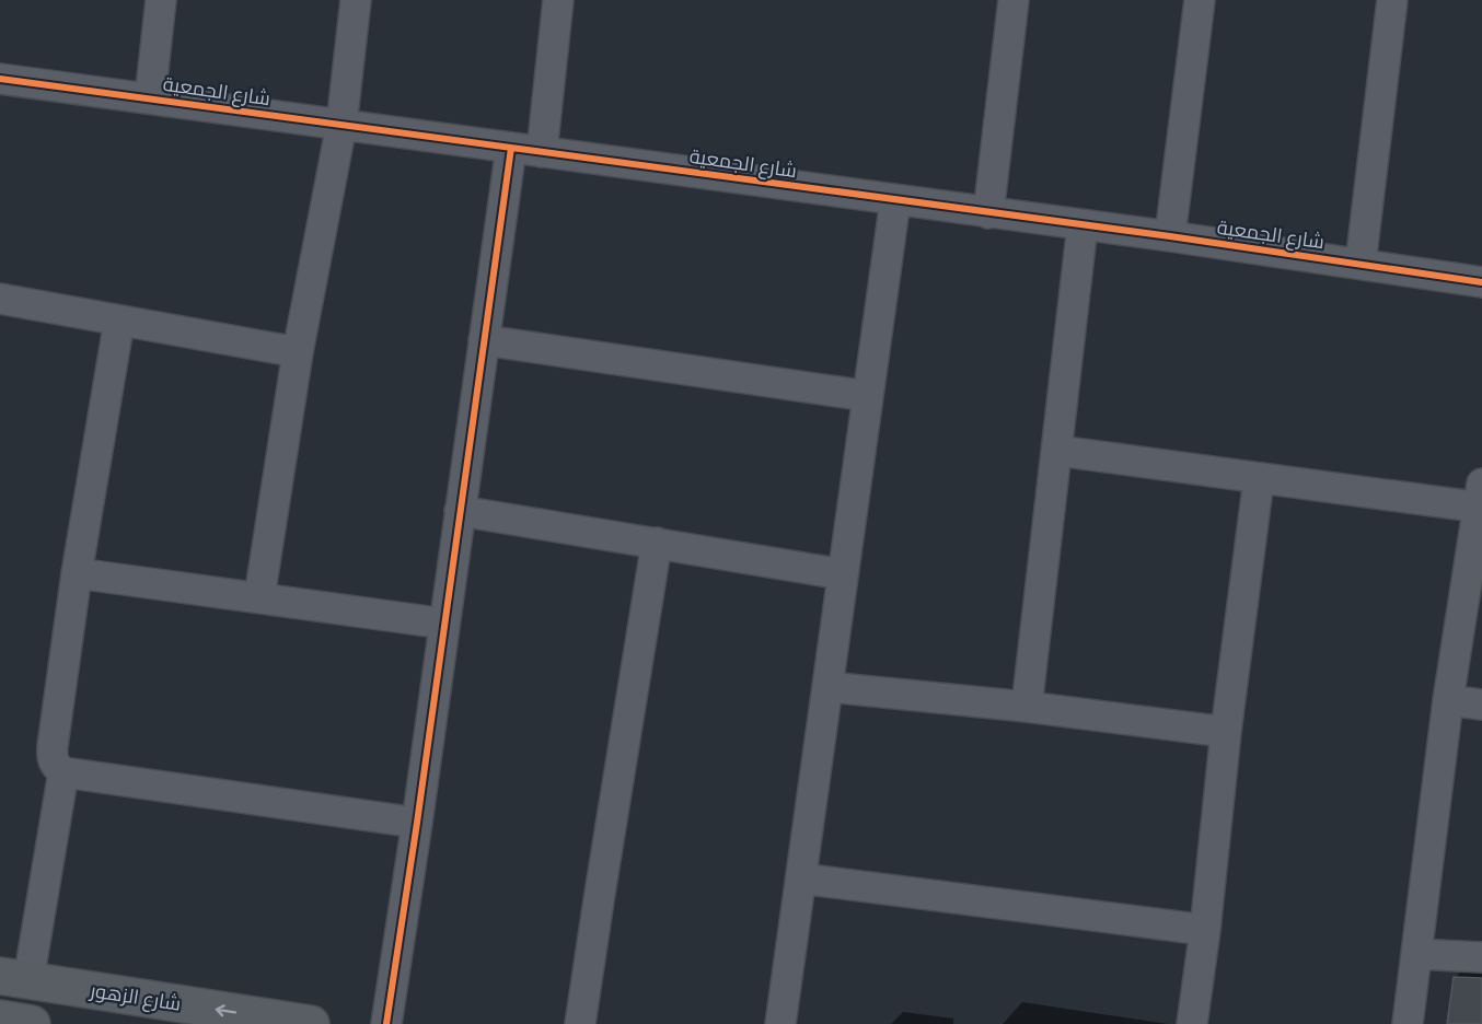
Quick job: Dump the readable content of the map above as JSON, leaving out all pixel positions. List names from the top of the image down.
{
  "streets": {
    "main road": ["شارع الزهور"],
    "street": ["شارع الجمعية"]
  },
  "one_way": ["شارع الزهور"]
}
